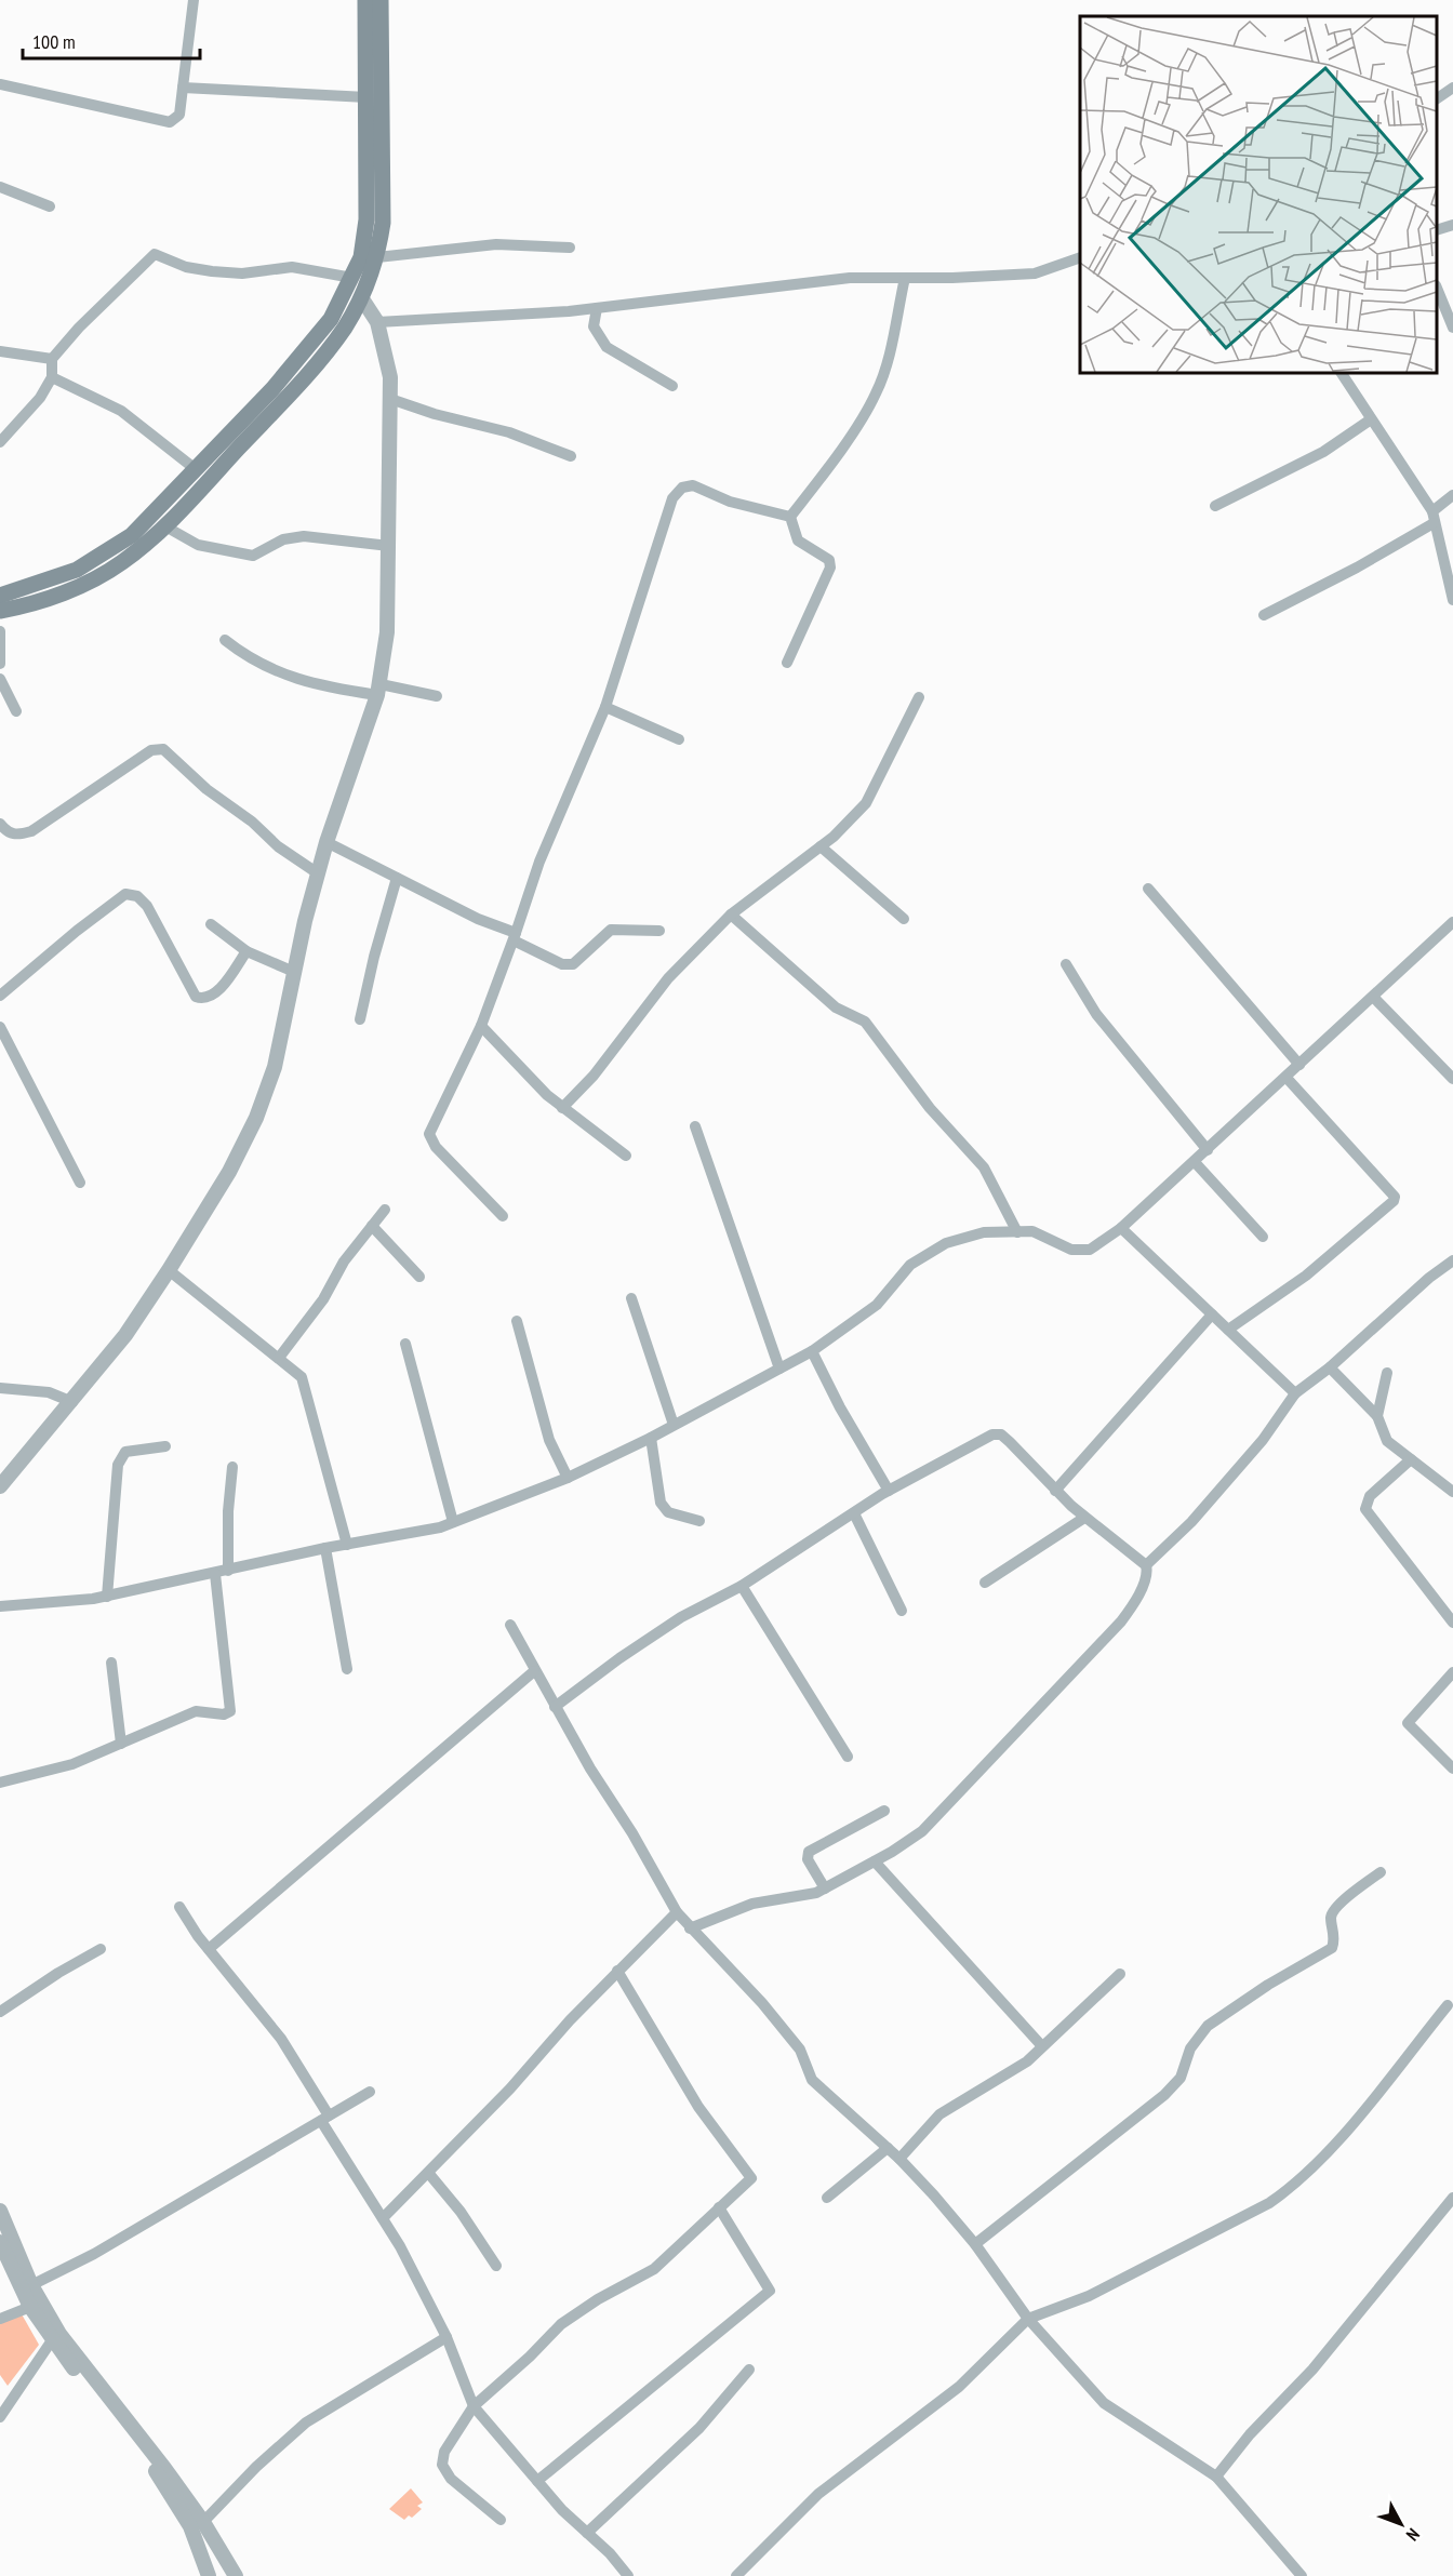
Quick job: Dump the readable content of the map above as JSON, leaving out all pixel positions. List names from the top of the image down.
{
  "scale_bar": "100 m",
  "north": "bottom right"
}
